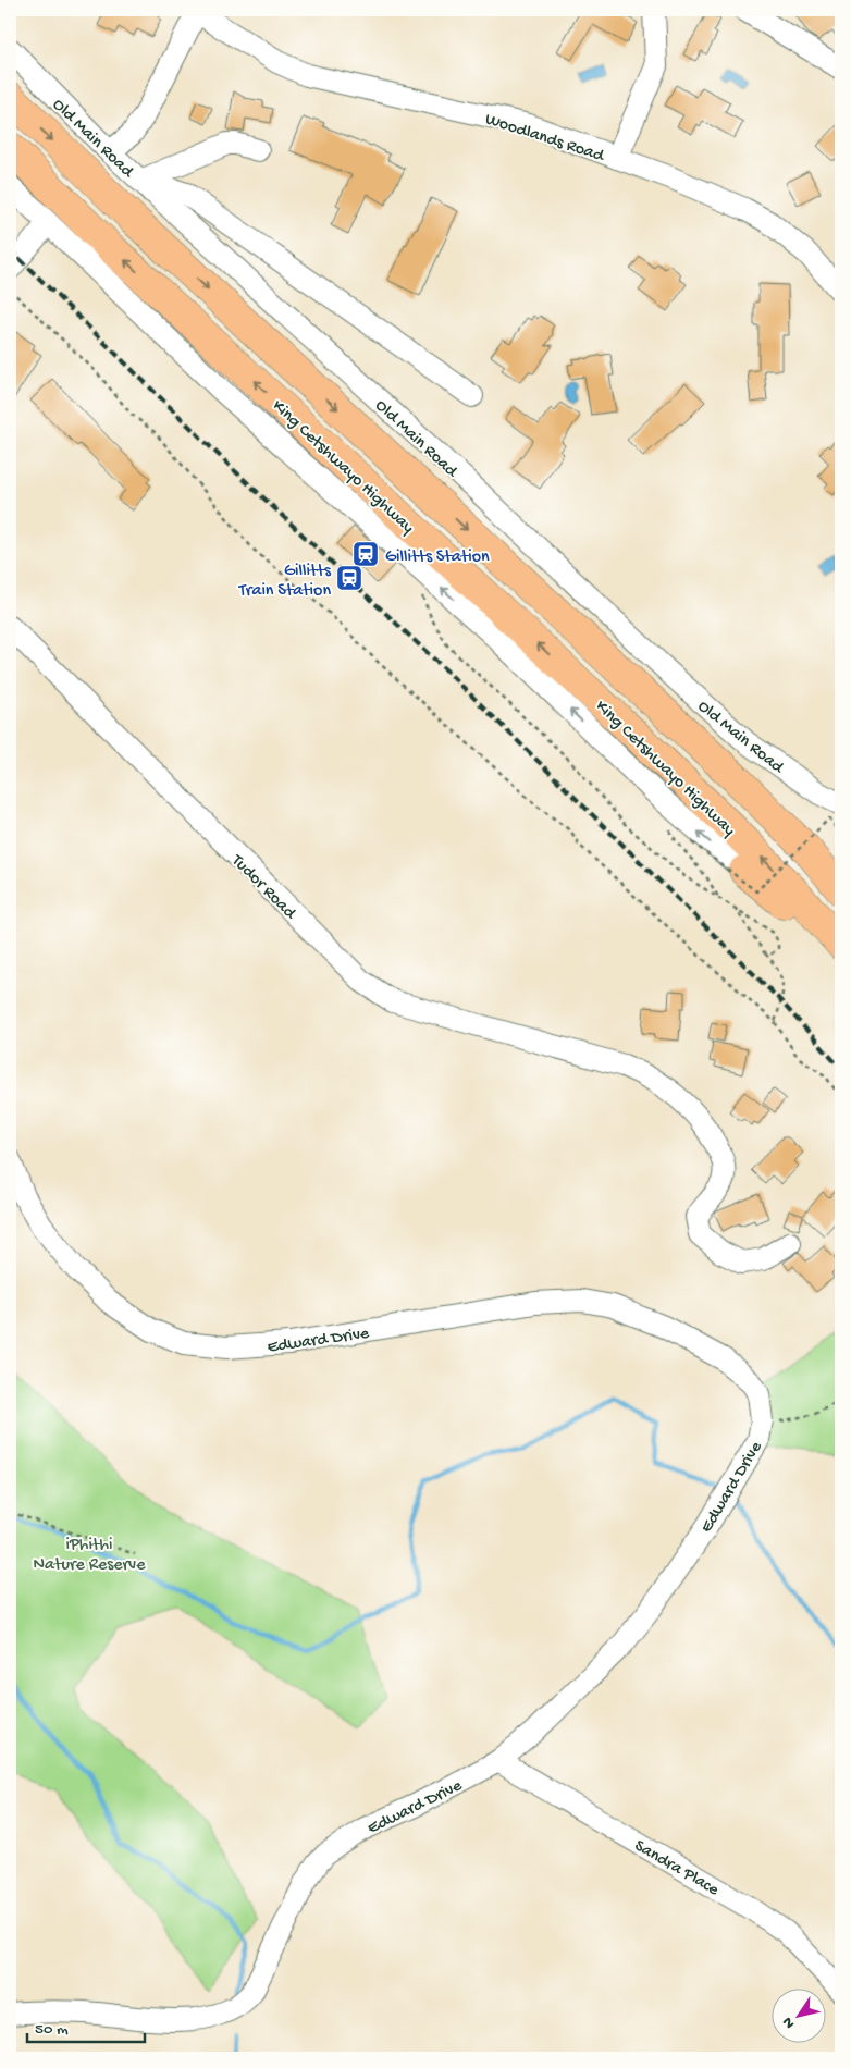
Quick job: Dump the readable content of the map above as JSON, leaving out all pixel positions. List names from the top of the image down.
{
  "streets": {
    "highway": ["King Cetshwayo Highway"],
    "street": [
      "Woodlands Road",
      "Old Main Road",
      "Tudor Road",
      "Edward Drive",
      "Sandra Place"
    ]
  },
  "crossings": [
    ["Edward Drive", "Sandra Place"]
  ],
  "parks": ["iPhithi Nature Reserve"],
  "places": {
    "station": ["Gillitts Station", "Gillitts Train Station"]
  },
  "scale_bar": "50 m",
  "north": "bottom left"
}
